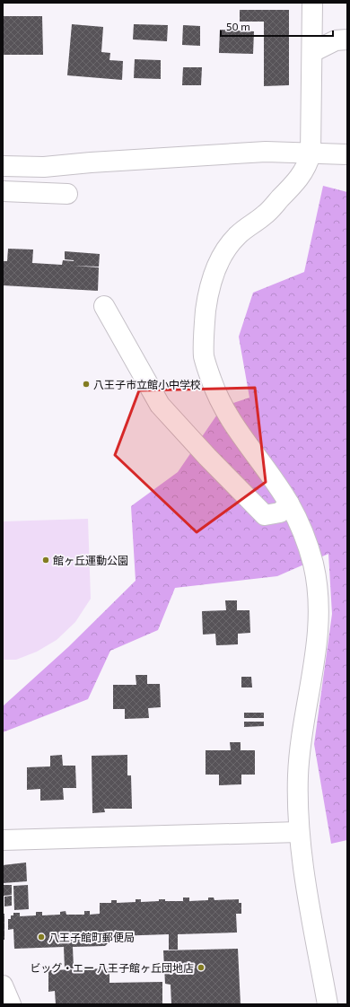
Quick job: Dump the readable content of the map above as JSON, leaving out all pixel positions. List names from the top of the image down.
{
  "places": [
    "八王子市立館小中学校",
    "館ヶ丘運動公園",
    "八王子館町郵便局",
    "ビッグ・エー 八王子館ヶ丘団地店"
  ],
  "scale_bar": "50 m"
}
